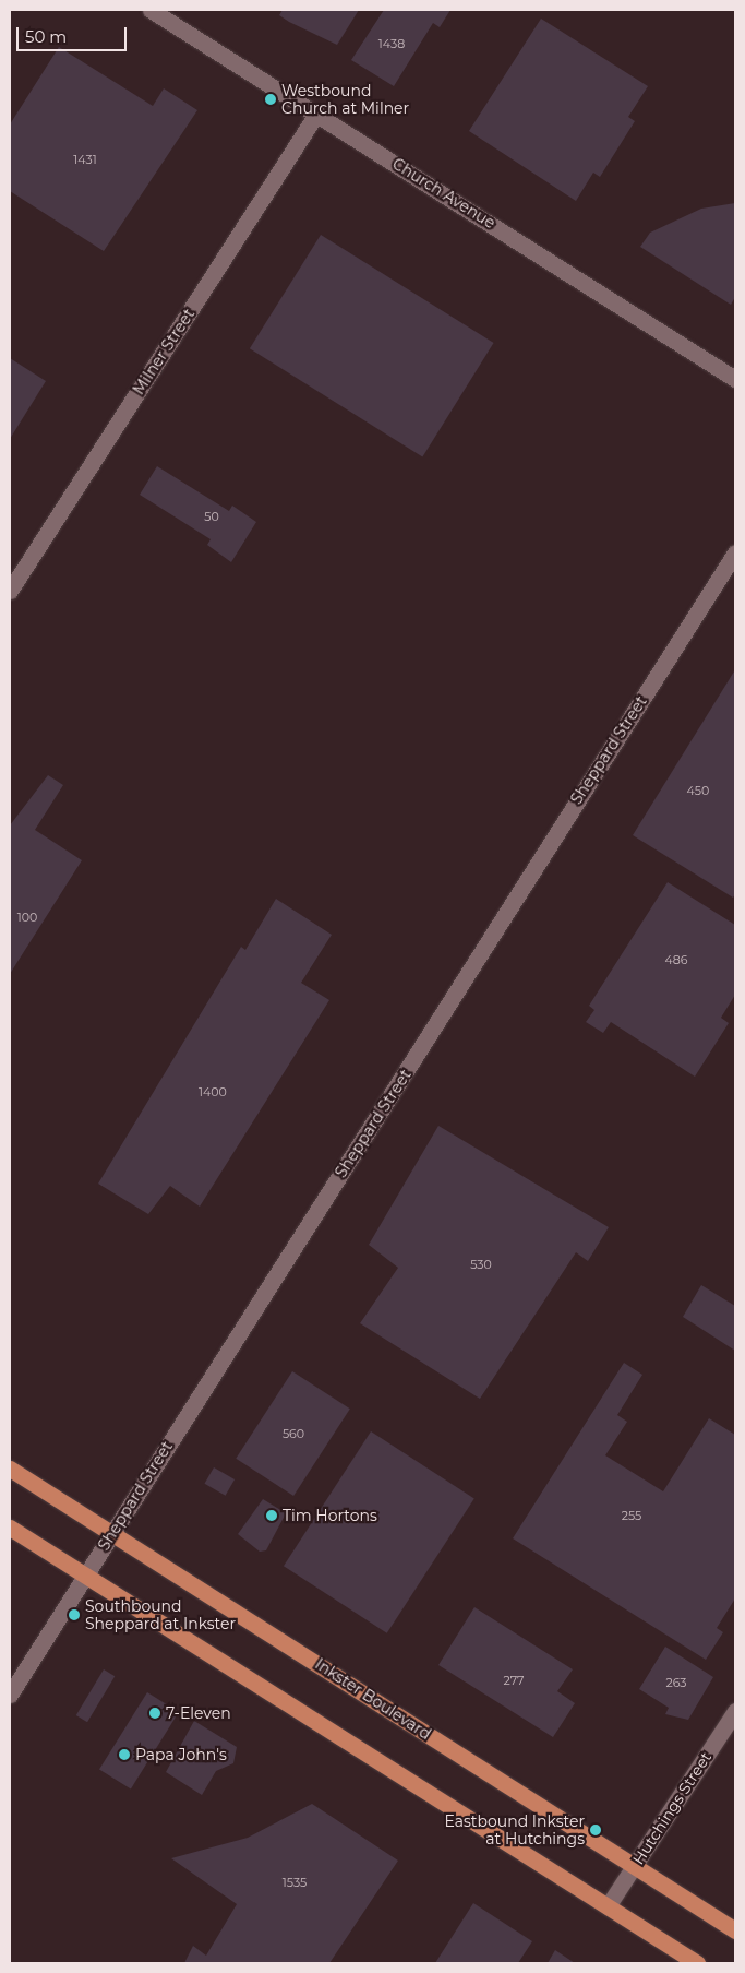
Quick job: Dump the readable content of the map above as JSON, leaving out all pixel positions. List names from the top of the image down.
{
  "streets": {
    "main road": ["Inkster Boulevard"],
    "street": [
      "Church Avenue",
      "Milner Street",
      "Sheppard Street",
      "Hutchings Street"
    ]
  },
  "crossings": [
    ["Church Avenue", "Milner Street"],
    ["Sheppard Street", "Inkster Boulevard"],
    ["Inkster Boulevard", "Hutchings Street"]
  ],
  "places": [
    "Westbound Church at Milner",
    "Tim Hortons",
    "Southbound Sheppard at Inkster",
    "7-Eleven",
    "Papa John's",
    "Eastbound Inkster at Hutchings"
  ],
  "house_numbers": [
    "1438",
    "1431",
    "50",
    "450",
    "100",
    "486",
    "1400",
    "530",
    "560",
    "255",
    "277",
    "263",
    "1535"
  ],
  "scale_bar": "50 m"
}
